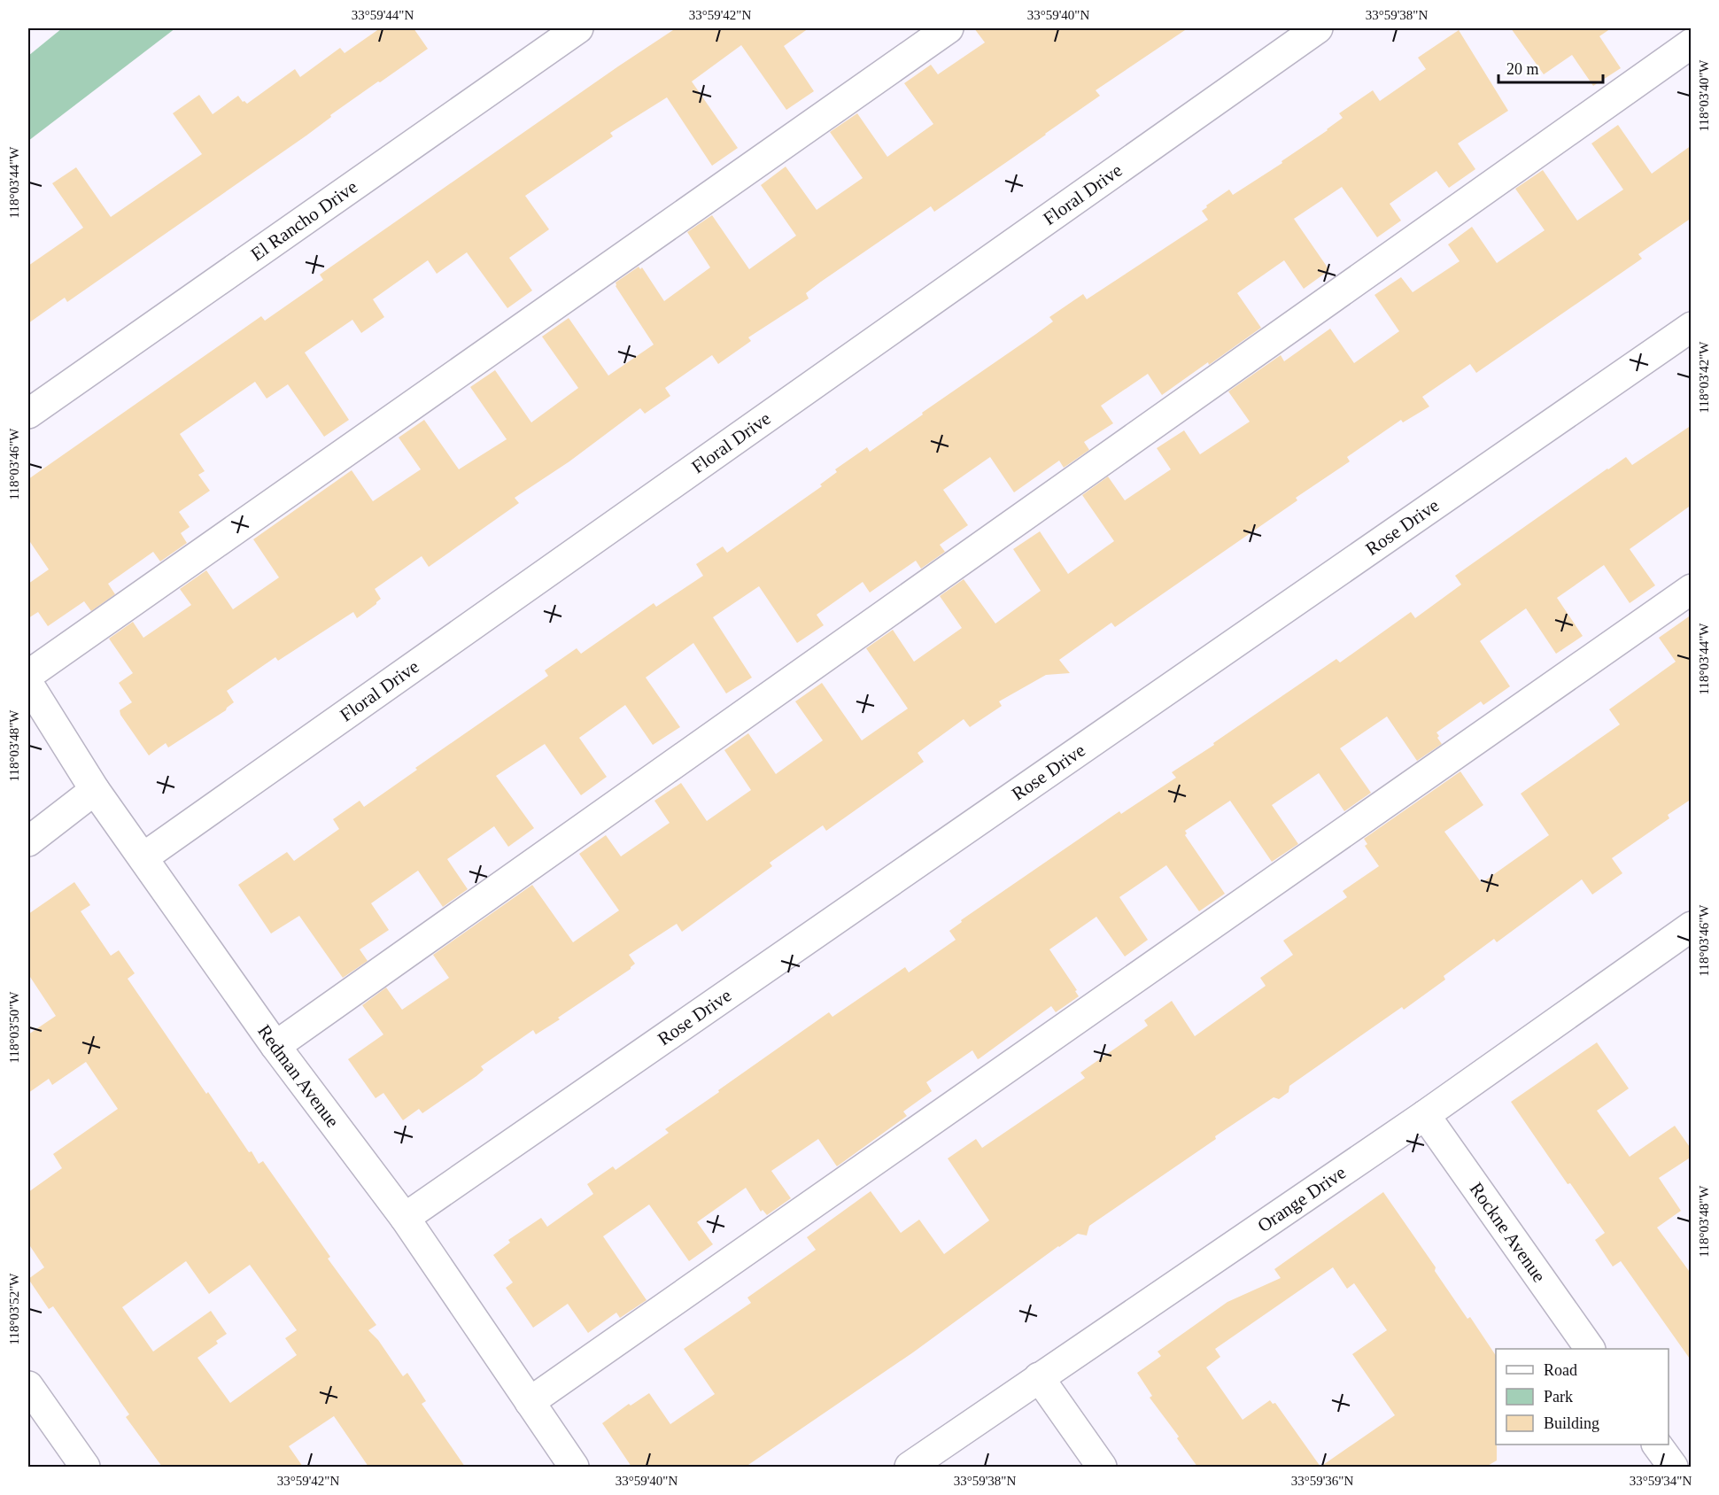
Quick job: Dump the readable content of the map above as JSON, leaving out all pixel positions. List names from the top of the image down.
{
  "streets": {
    "street": [
      "Floral Drive",
      "El Rancho Drive",
      "Rose Drive",
      "Redman Avenue",
      "Orange Drive",
      "Rockne Avenue"
    ]
  },
  "crossings": [
    ["Floral Drive", "Redman Avenue"],
    ["Rose Drive", "Redman Avenue"],
    ["Orange Drive", "Rockne Avenue"]
  ],
  "legend": ["Road", "Park", "Building"],
  "scale_bar": "20 m",
  "coordinates": [
    "33°59'44\"N",
    "33°59'42\"N",
    "33°59'40\"N",
    "33°59'38\"N",
    "118°03'40\"W",
    "118°03'44\"W",
    "118°03'42\"W",
    "118°03'46\"W",
    "118°03'48\"W",
    "118°03'50\"W",
    "118°03'52\"W",
    "33°59'36\"N",
    "33°59'34\"N"
  ]
}
